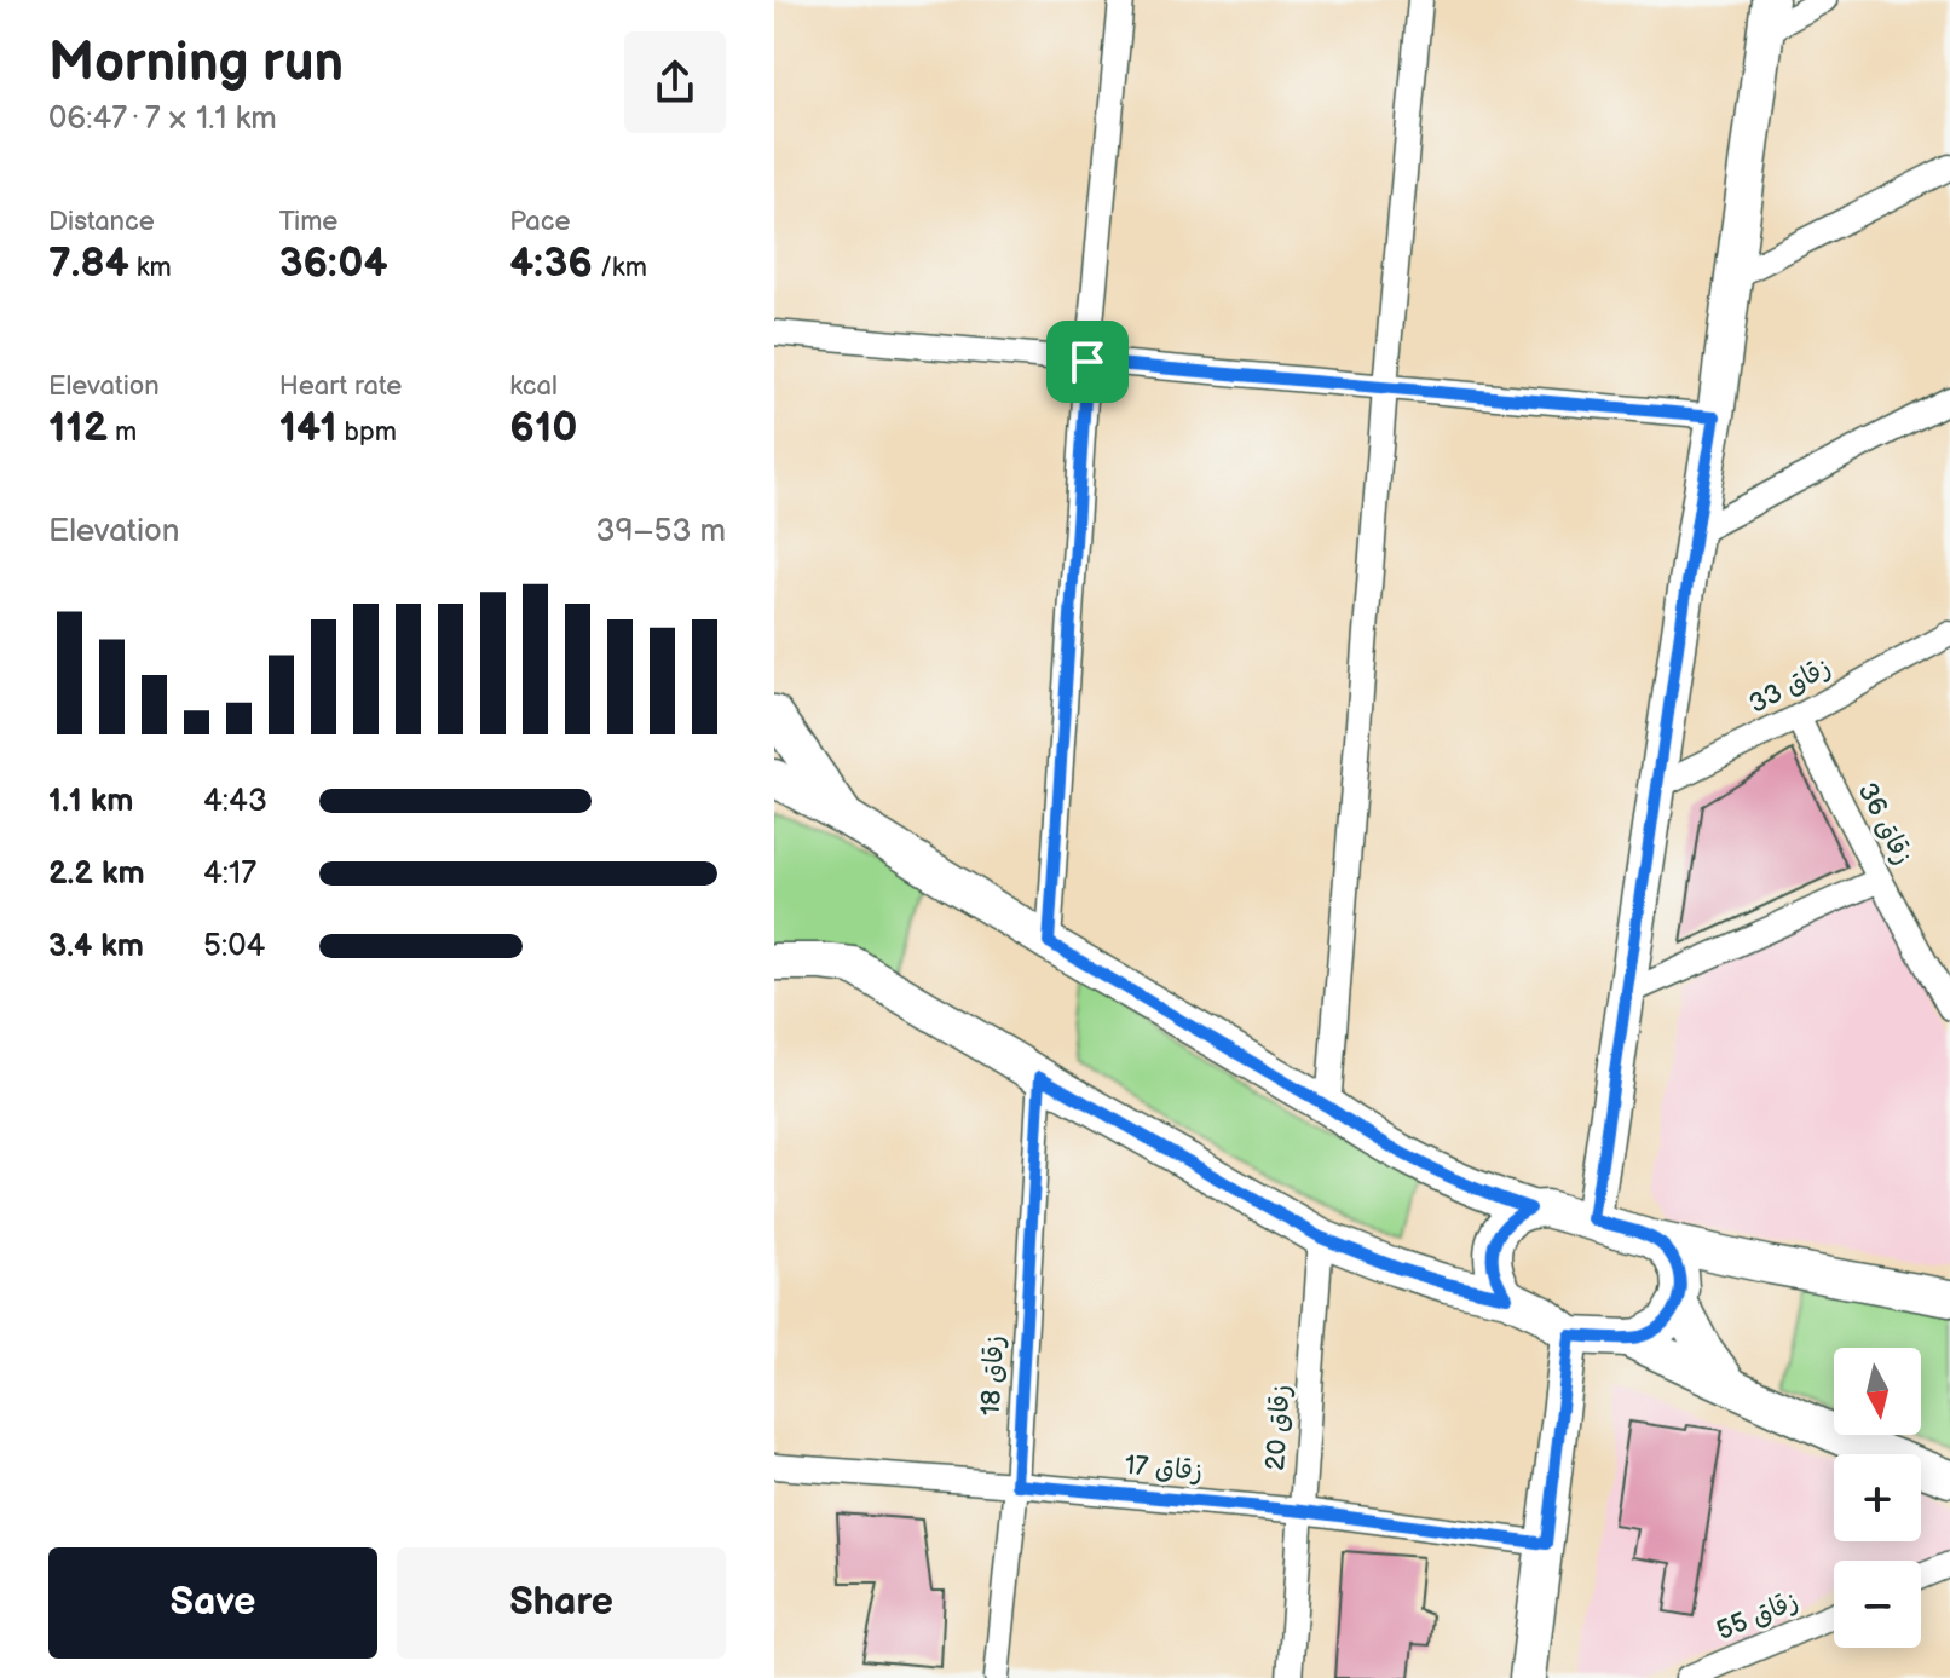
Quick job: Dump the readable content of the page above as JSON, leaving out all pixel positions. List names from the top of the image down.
{
  "streets": {
    "street": [
      "زقاق 33",
      "زقاق 36",
      "زقاق 18",
      "زقاق 20",
      "زقاق 17",
      "زقاق 55"
    ]
  },
  "crossings": [
    ["زقاق 33", "زقاق 36"],
    ["زقاق 18", "زقاق 17"],
    ["زقاق 20", "زقاق 17"]
  ],
  "north": "bottom",
  "page": {
    "heading": ["Morning run", "06:47 · 7 × 1.1 km"],
    "stats": [
      ["Distance", "7.84 km"],
      ["Time", "36:04"],
      ["Pace", "4:36 /km"],
      ["Elevation", "112 m"],
      ["Heart rate", "141 bpm"],
      ["kcal", "610"]
    ],
    "chart": ["Elevation", "39–53 m"],
    "list": [
      {
        "name": "1.1 km",
        "note": "4:43"
      },
      {
        "name": "2.2 km",
        "note": "4:17"
      },
      {
        "name": "3.4 km",
        "note": "5:04"
      }
    ],
    "map_buttons": ["+", "−"],
    "buttons": ["Save", "Share"]
  }
}
